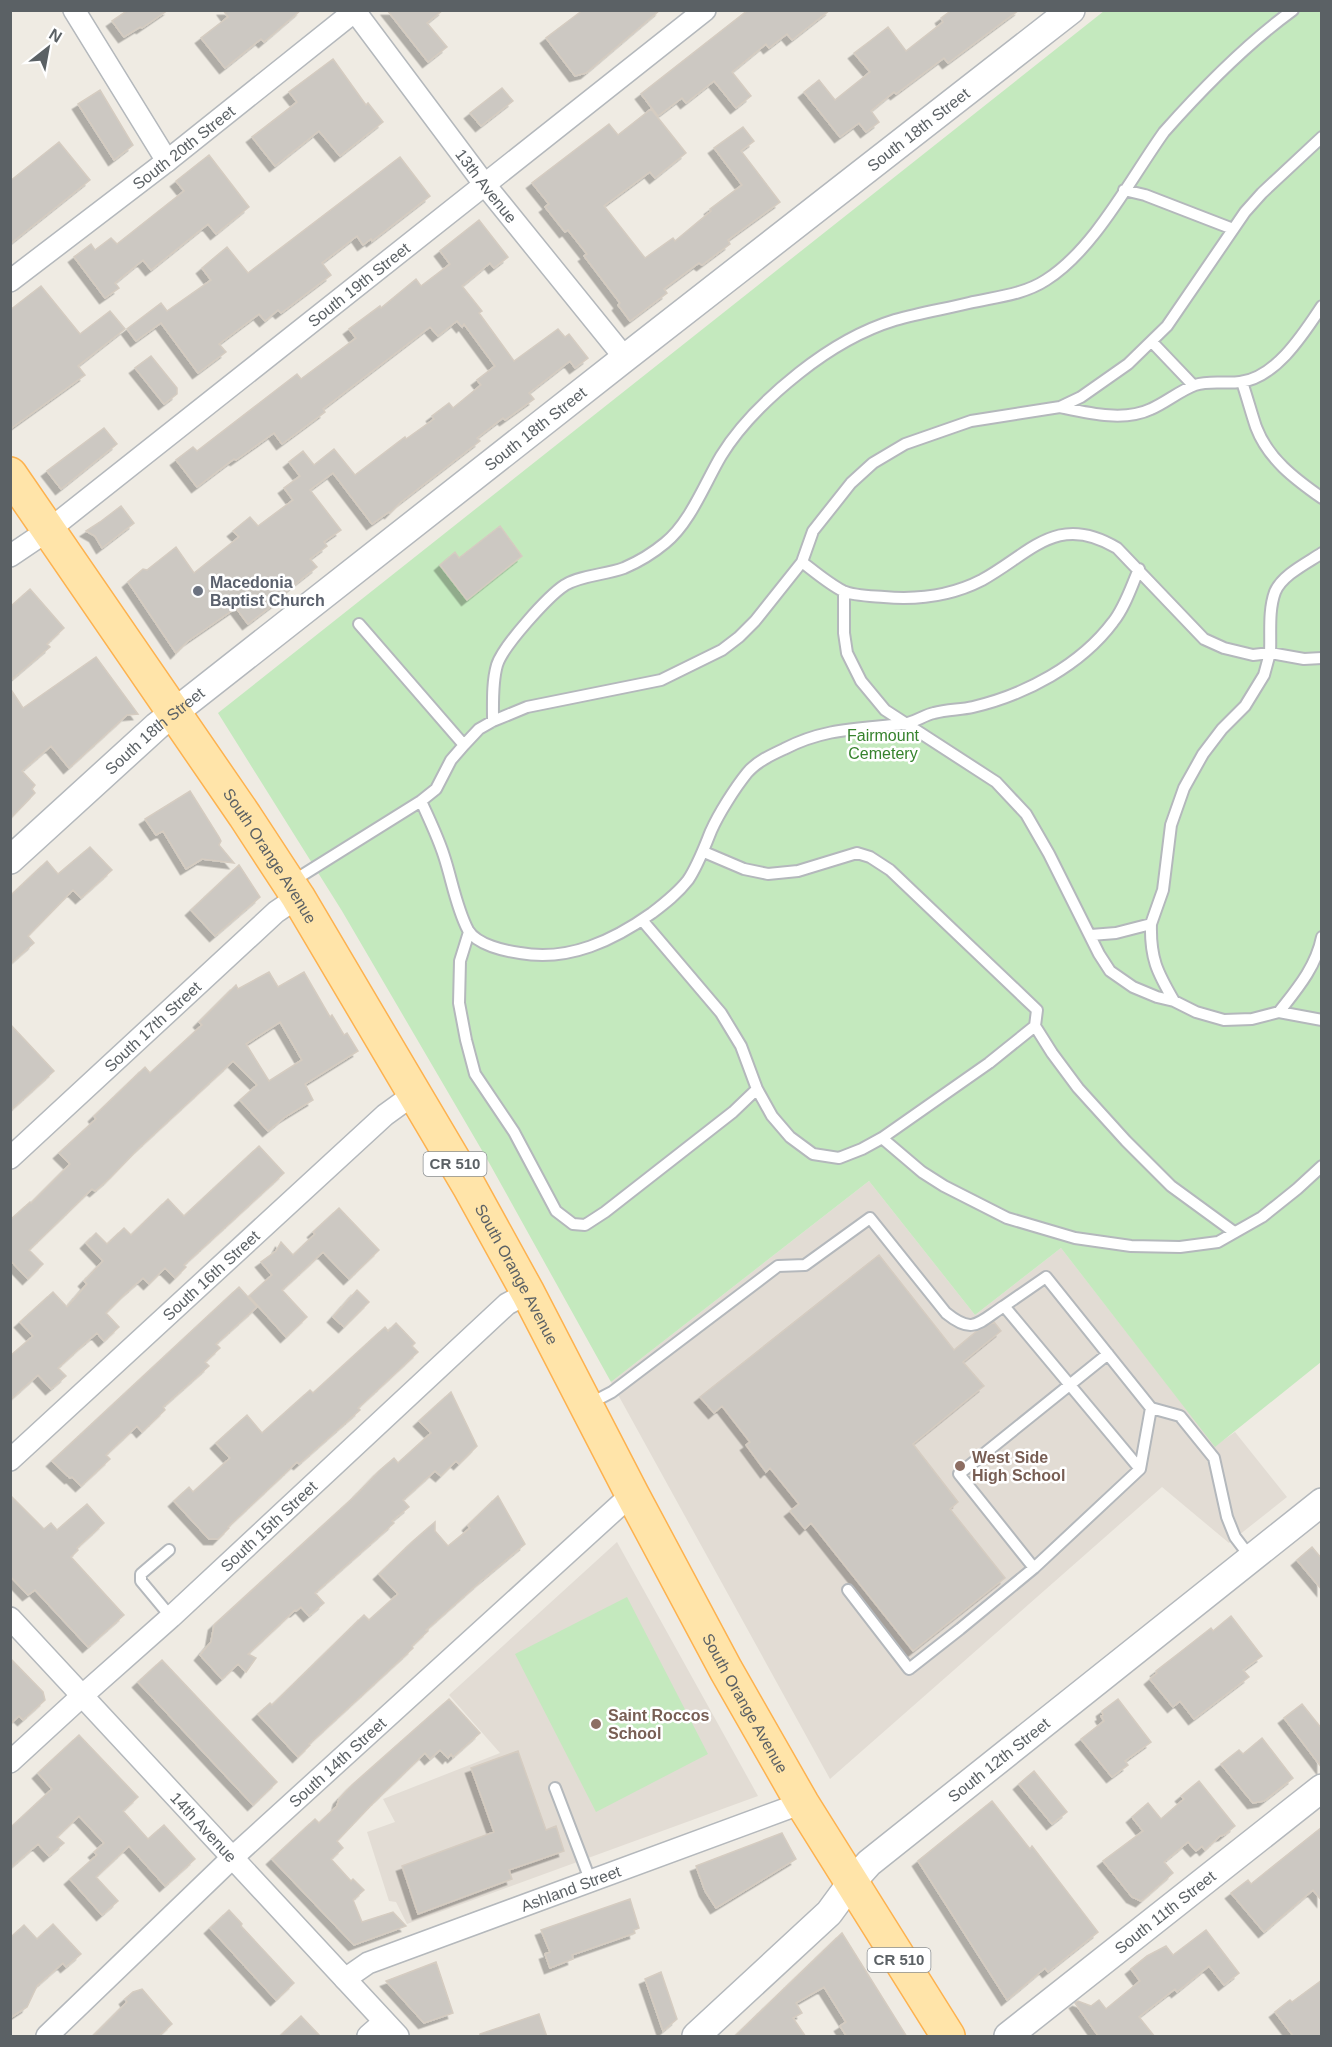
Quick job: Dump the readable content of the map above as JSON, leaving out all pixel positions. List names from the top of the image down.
{
  "streets": {
    "main road": ["South Orange Avenue", "CR 510"],
    "street": [
      "South 18th Street",
      "South 20th Street",
      "13th Avenue",
      "South 19th Street",
      "South 17th Street",
      "South 16th Street",
      "South 15th Street",
      "South 12th Street",
      "South 14th Street",
      "14th Avenue",
      "Ashland Street",
      "South 11th Street"
    ]
  },
  "crossings": [
    ["South 18th Street", "13th Avenue"],
    ["South 18th Street", "South Orange Avenue"],
    ["South 20th Street", "13th Avenue"],
    ["13th Avenue", "South 19th Street"],
    ["South 19th Street", "South Orange Avenue"],
    ["South Orange Avenue", "South 17th Street"],
    ["South Orange Avenue", "South 16th Street"],
    ["South Orange Avenue", "South 15th Street"],
    ["South Orange Avenue", "South 12th Street"],
    ["South Orange Avenue", "South 14th Street"],
    ["South Orange Avenue", "Ashland Street"],
    ["South 15th Street", "14th Avenue"],
    ["South 14th Street", "14th Avenue"],
    ["14th Avenue", "Ashland Street"]
  ],
  "parks": ["Fairmount Cemetery"],
  "places": ["Macedonia Baptist Church", "West Side High School", "Saint Roccos School"],
  "north": "top right"
}
